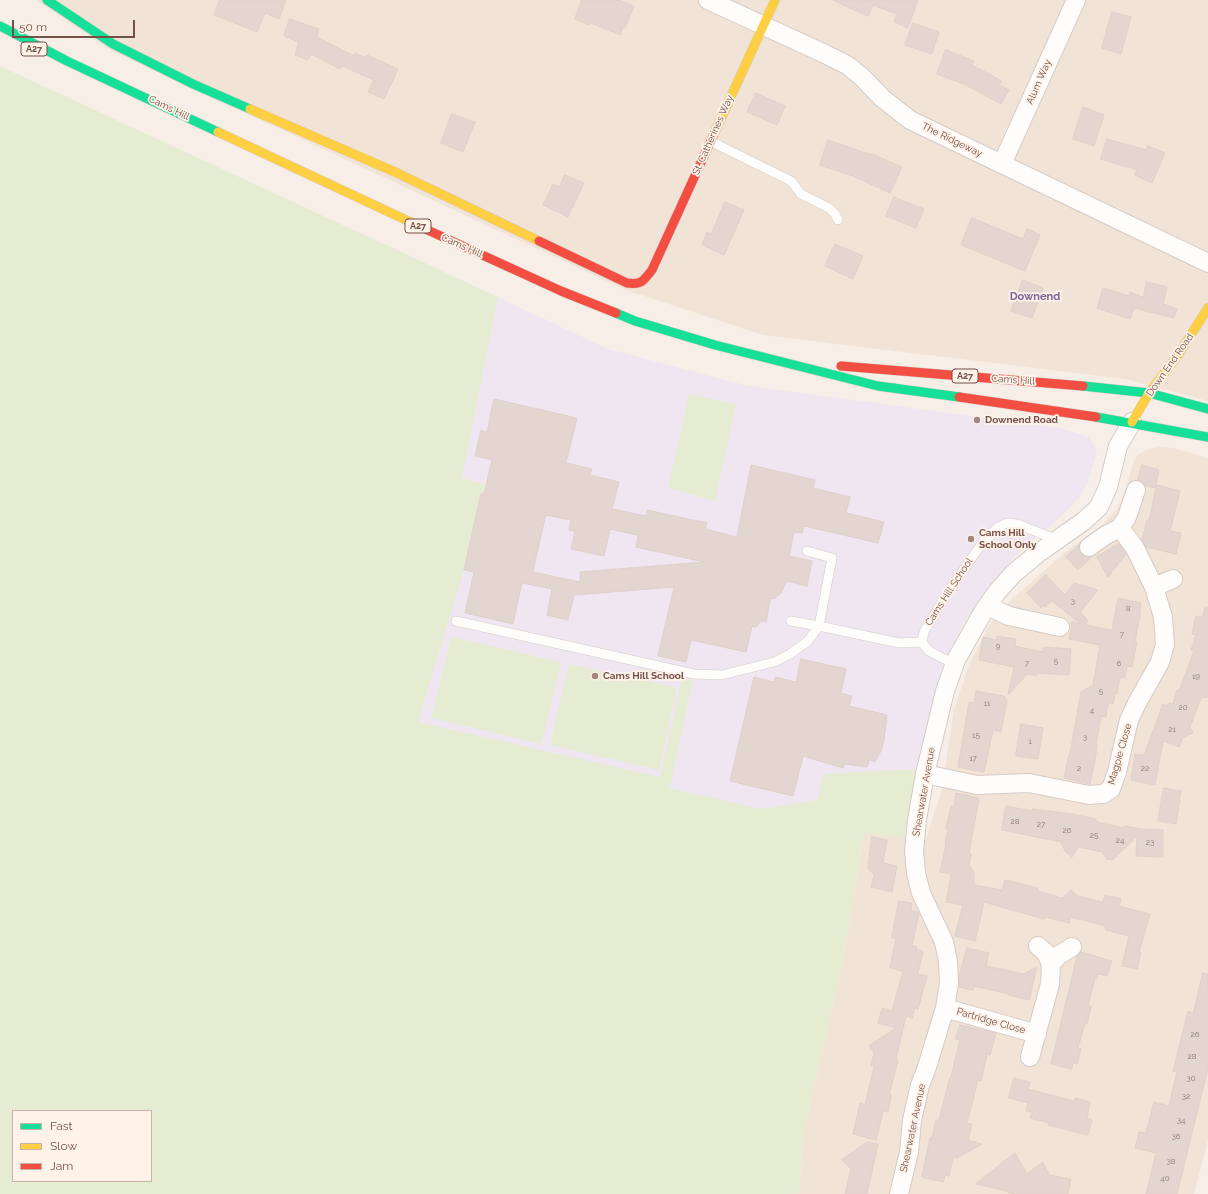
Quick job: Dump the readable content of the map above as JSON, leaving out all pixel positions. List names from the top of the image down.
{
  "streets": {
    "main road": [
      "A27",
      "Cams Hill",
      "St. Catherines Way",
      "Down End Road"
    ],
    "street": [
      "Alum Way",
      "The Ridgeway",
      "Magpie Close",
      "Shearwater Avenue",
      "Partridge Close"
    ],
    "lane": ["Cams Hill School"]
  },
  "crossings": [
    ["A27", "Cams Hill"],
    ["A27", "Down End Road"],
    ["A27", "Shearwater Avenue"],
    ["Alum Way", "The Ridgeway"],
    ["Cams Hill", "Down End Road"],
    ["Cams Hill", "Shearwater Avenue"],
    ["St. Catherines Way", "The Ridgeway"],
    ["Down End Road", "Shearwater Avenue"],
    ["Cams Hill School", "Shearwater Avenue"],
    ["Magpie Close", "Shearwater Avenue"],
    ["Shearwater Avenue", "Partridge Close"]
  ],
  "districts": ["Downend"],
  "places": ["Downend Road", "Cams Hill School Only", "Cams Hill School"],
  "house_numbers": [
    "3",
    "8",
    "7",
    "9",
    "5",
    "7",
    "6",
    "19",
    "5",
    "11",
    "20",
    "4",
    "21",
    "15",
    "3",
    "1",
    "17",
    "2",
    "22",
    "28",
    "27",
    "26",
    "25",
    "24",
    "23",
    "26",
    "28",
    "30",
    "32",
    "34",
    "36",
    "38",
    "40"
  ],
  "legend": ["Fast", "Slow", "Jam"],
  "scale_bar": "50 m"
}
